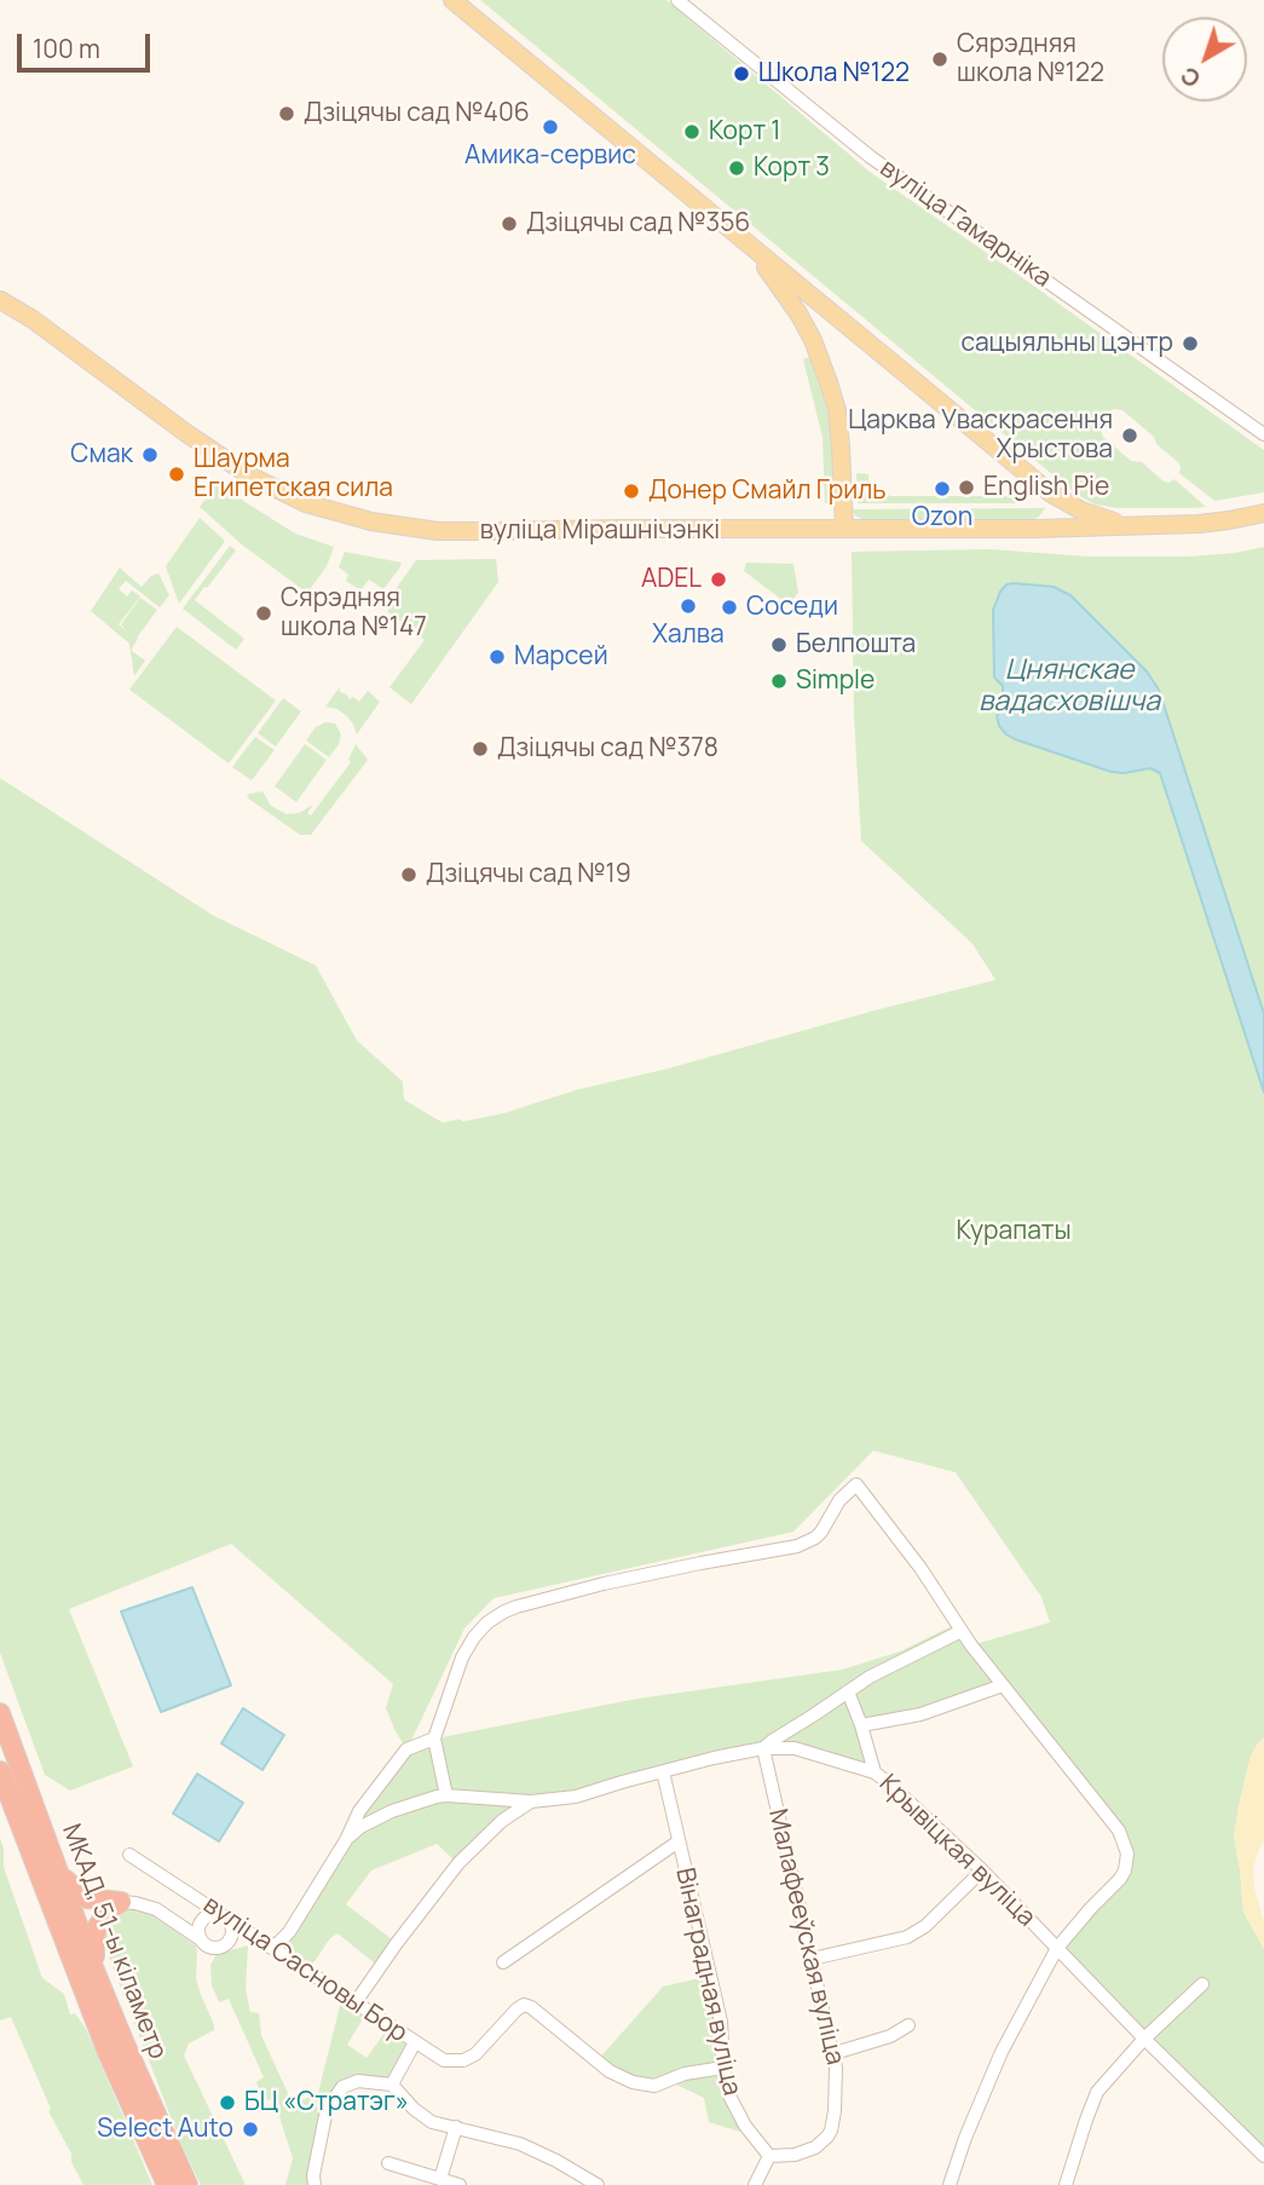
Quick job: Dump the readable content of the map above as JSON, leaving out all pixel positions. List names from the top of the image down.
{
  "streets": {
    "highway": ["МКАД, 51-ы кіламетр"],
    "main road": ["вуліца Мірашнічэнкі"],
    "street": [
      "вуліца Гамарніка",
      "Крывіцкая вуліца",
      "Малафееўская вуліца",
      "вуліца Сасновы Бор",
      "Вінаградная вуліца"
    ]
  },
  "crossings": [
    ["Крывіцкая вуліца", "Малафееўская вуліца"],
    ["Крывіцкая вуліца", "вуліца Сасновы Бор"],
    ["Крывіцкая вуліца", "Вінаградная вуліца"],
    ["Малафееўская вуліца", "Вінаградная вуліца"]
  ],
  "water": ["Цнянскае вадасховішча"],
  "parks": ["Курапаты"],
  "places": [
    "Сярэдняя школа №122",
    "Школа №122",
    "Дзіцячы сад №406",
    "Амика-сервис",
    "Корт 1",
    "Корт 3",
    "Дзіцячы сад №356",
    "сацыяльны цэнтр",
    "Царква Уваскрасення Хрыстова",
    "Смак",
    "Шаурма Египетская сила",
    "English Pie",
    "Ozon",
    "Донер Смайл Гриль",
    "ADEL",
    "Халва",
    "Соседи",
    "Сярэдняя школа №147",
    "Белпошта",
    "Марсей",
    "Simple",
    "Дзіцячы сад №378",
    "Дзіцячы сад №19",
    "БЦ «Стратэг»",
    "Select Auto"
  ],
  "scale_bar": "100 m",
  "north": "bottom left"
}
